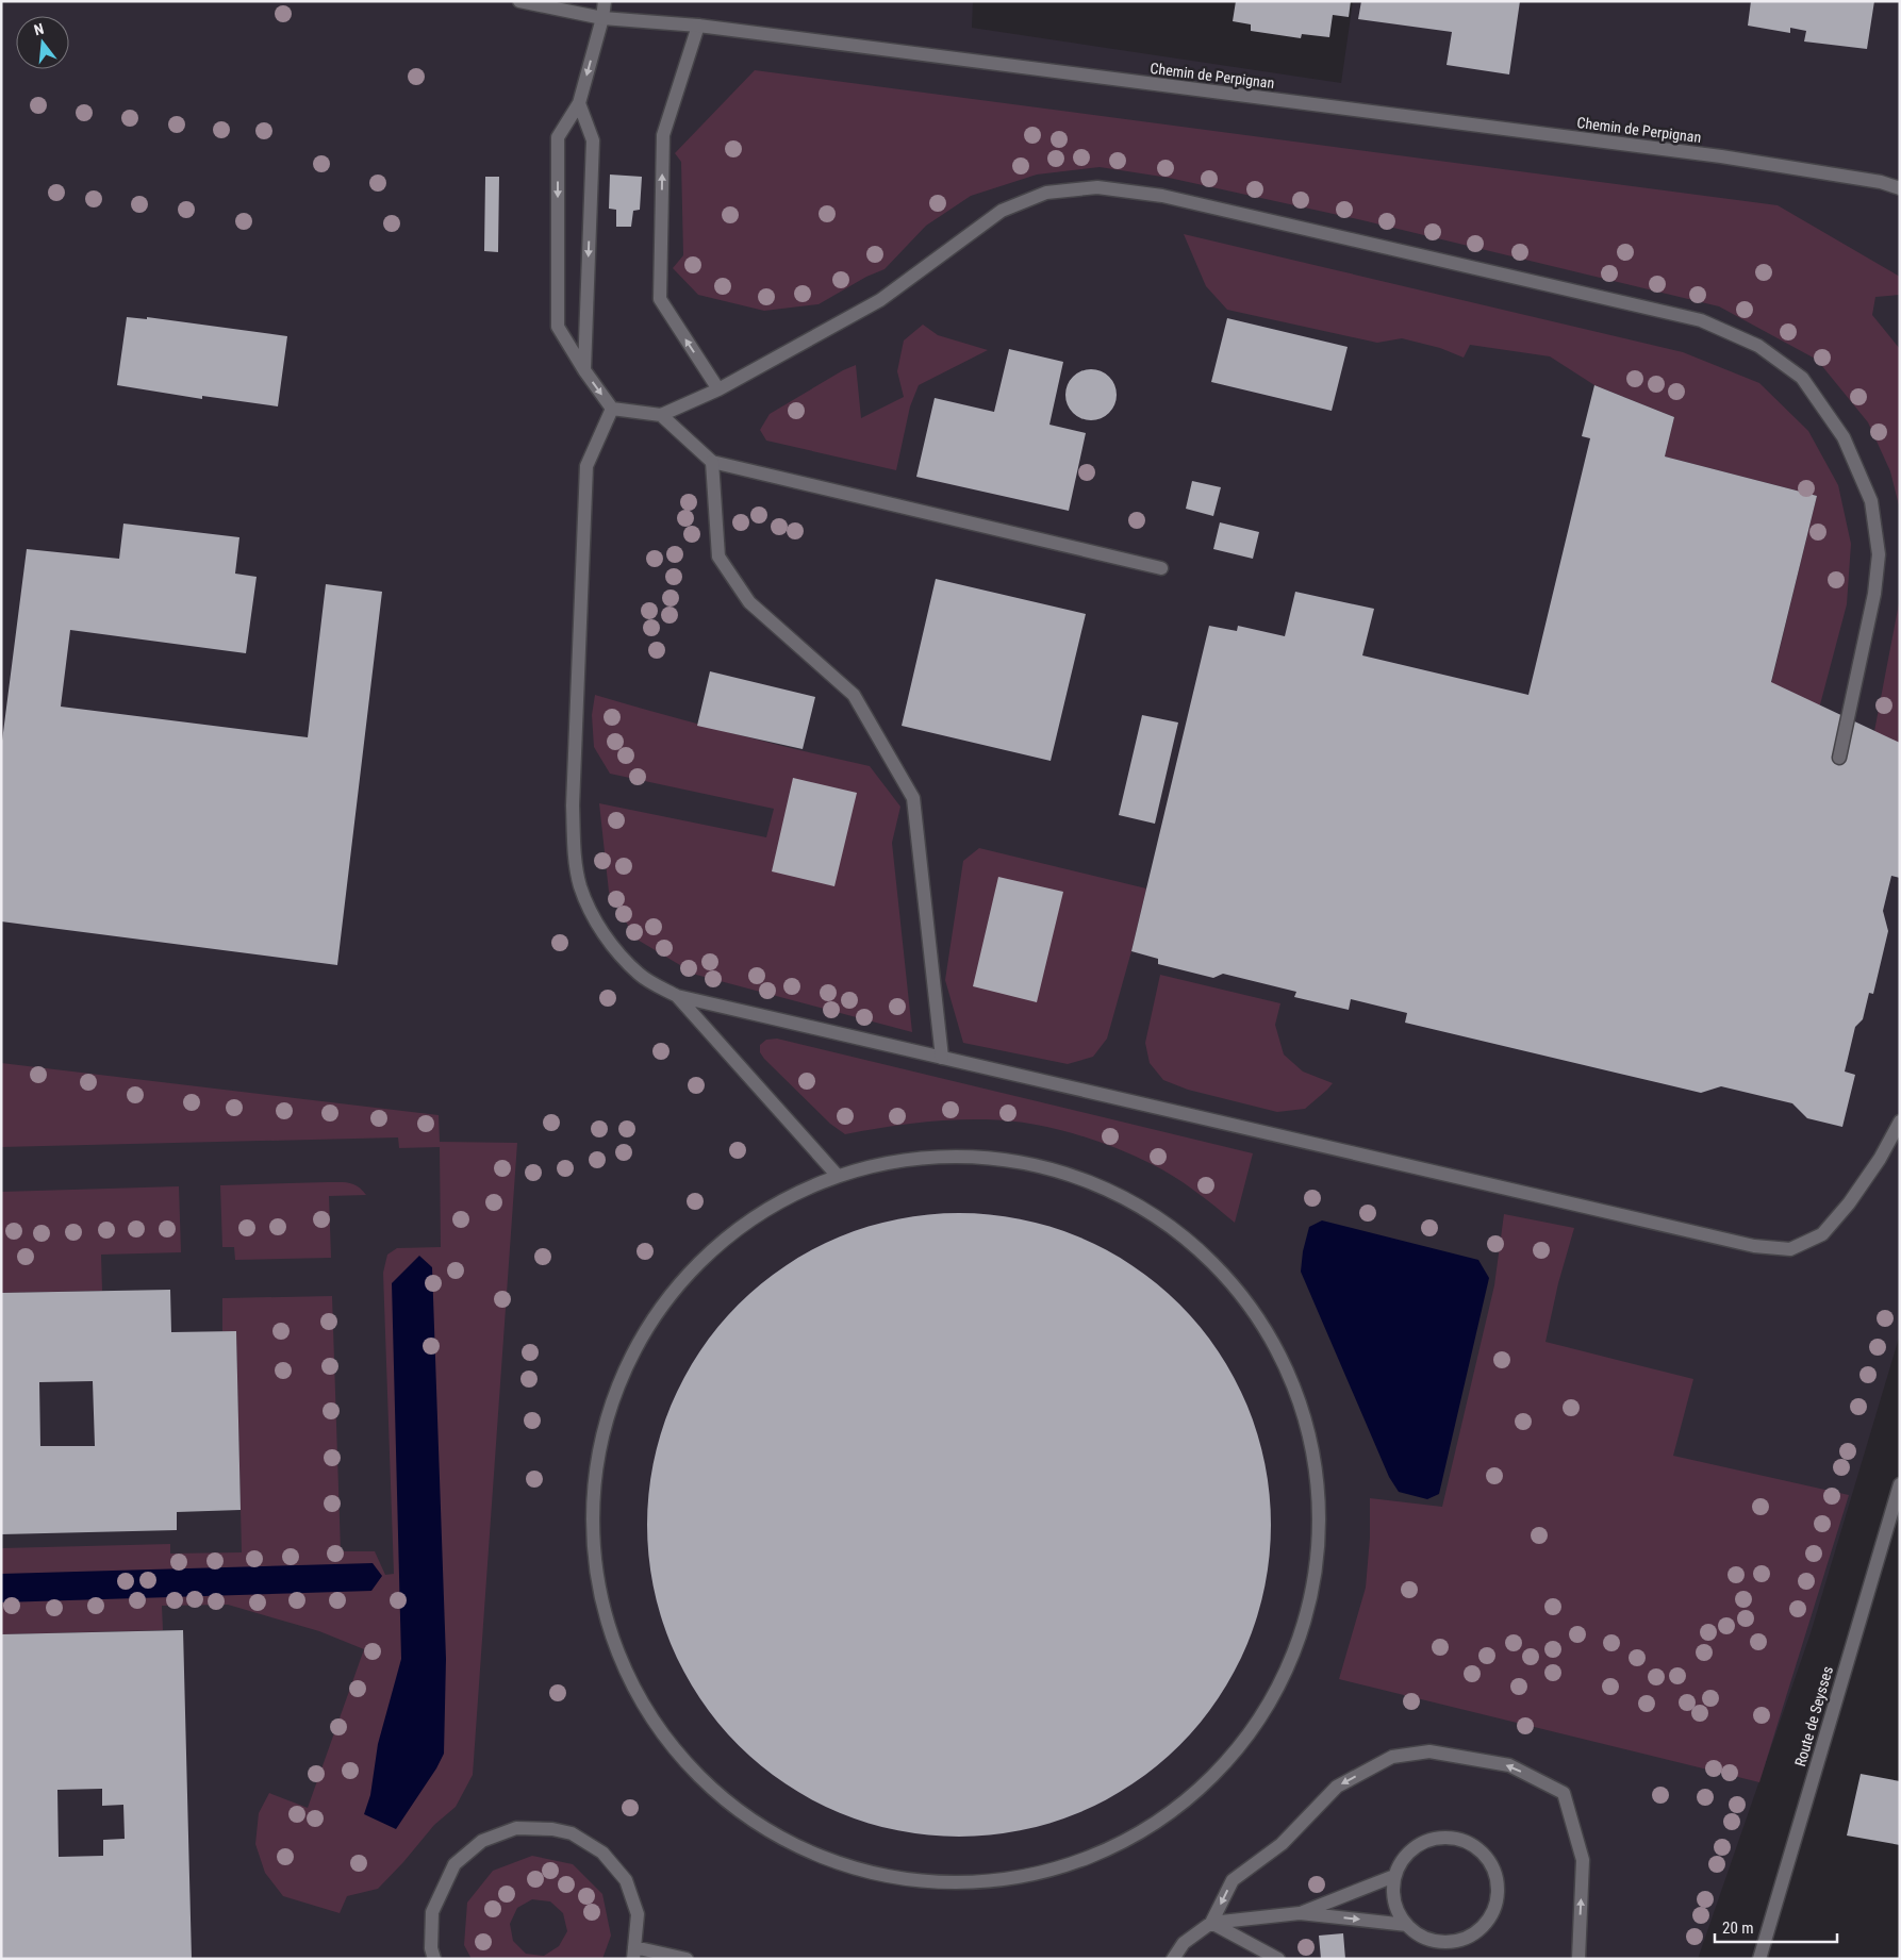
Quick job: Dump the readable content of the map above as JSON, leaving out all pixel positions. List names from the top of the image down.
{
  "streets": {
    "street": ["Chemin de Perpignan", "Route de Seysses"]
  },
  "scale_bar": "20 m",
  "north": "top"
}
